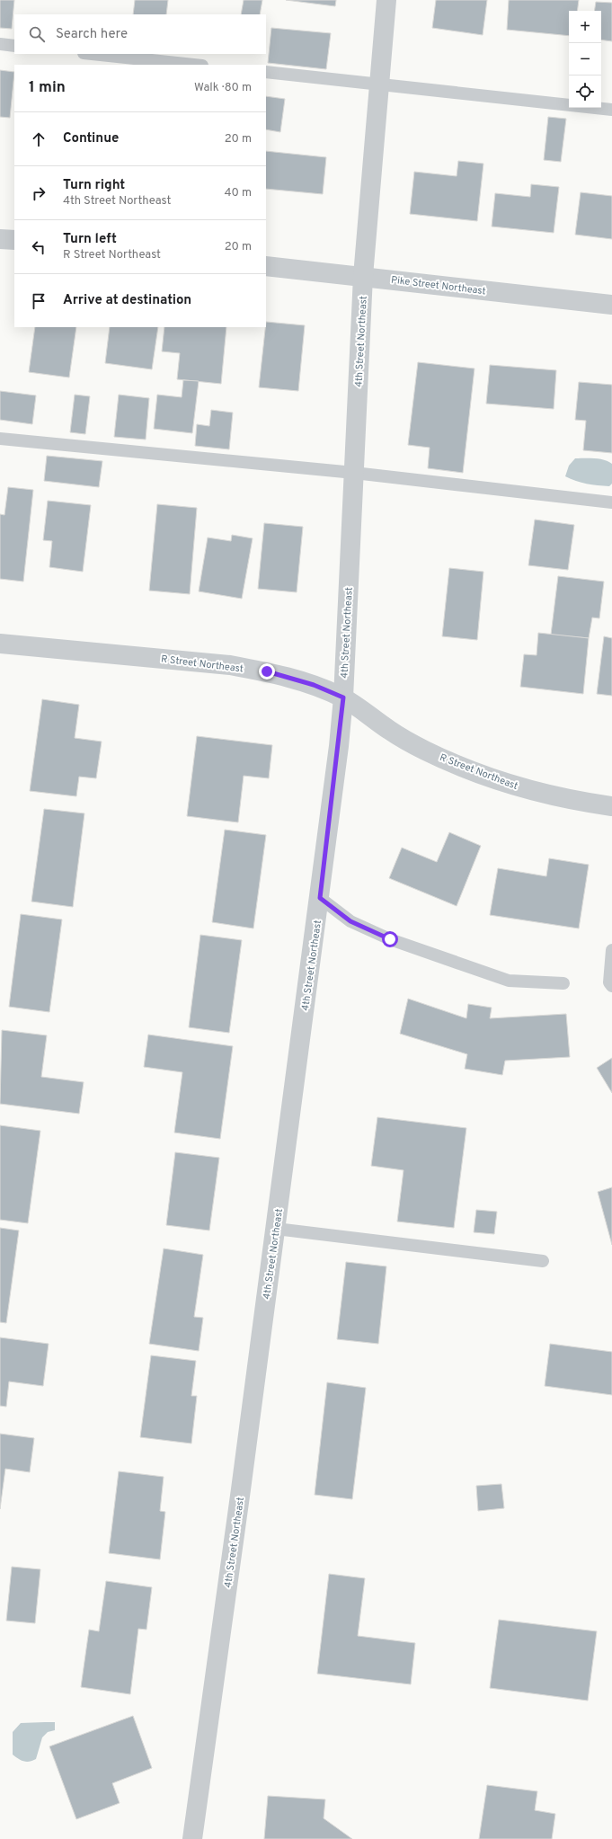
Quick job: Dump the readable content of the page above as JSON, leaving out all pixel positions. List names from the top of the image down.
{
  "streets": {
    "street": ["Pike Street Northeast", "4th Street Northeast", "R Street Northeast"]
  },
  "crossings": [
    ["Pike Street Northeast", "4th Street Northeast"],
    ["4th Street Northeast", "R Street Northeast"]
  ],
  "page": {
    "map_buttons": ["+", "−"],
    "search": "Search here",
    "heading": ["1 min", "Walk · 80 m"],
    "list": [
      ["Continue", "20 m"],
      ["Turn right", "4th Street Northeast", "40 m"],
      ["Turn left", "R Street Northeast", "20 m"],
      "Arrive at destination"
    ]
  }
}
